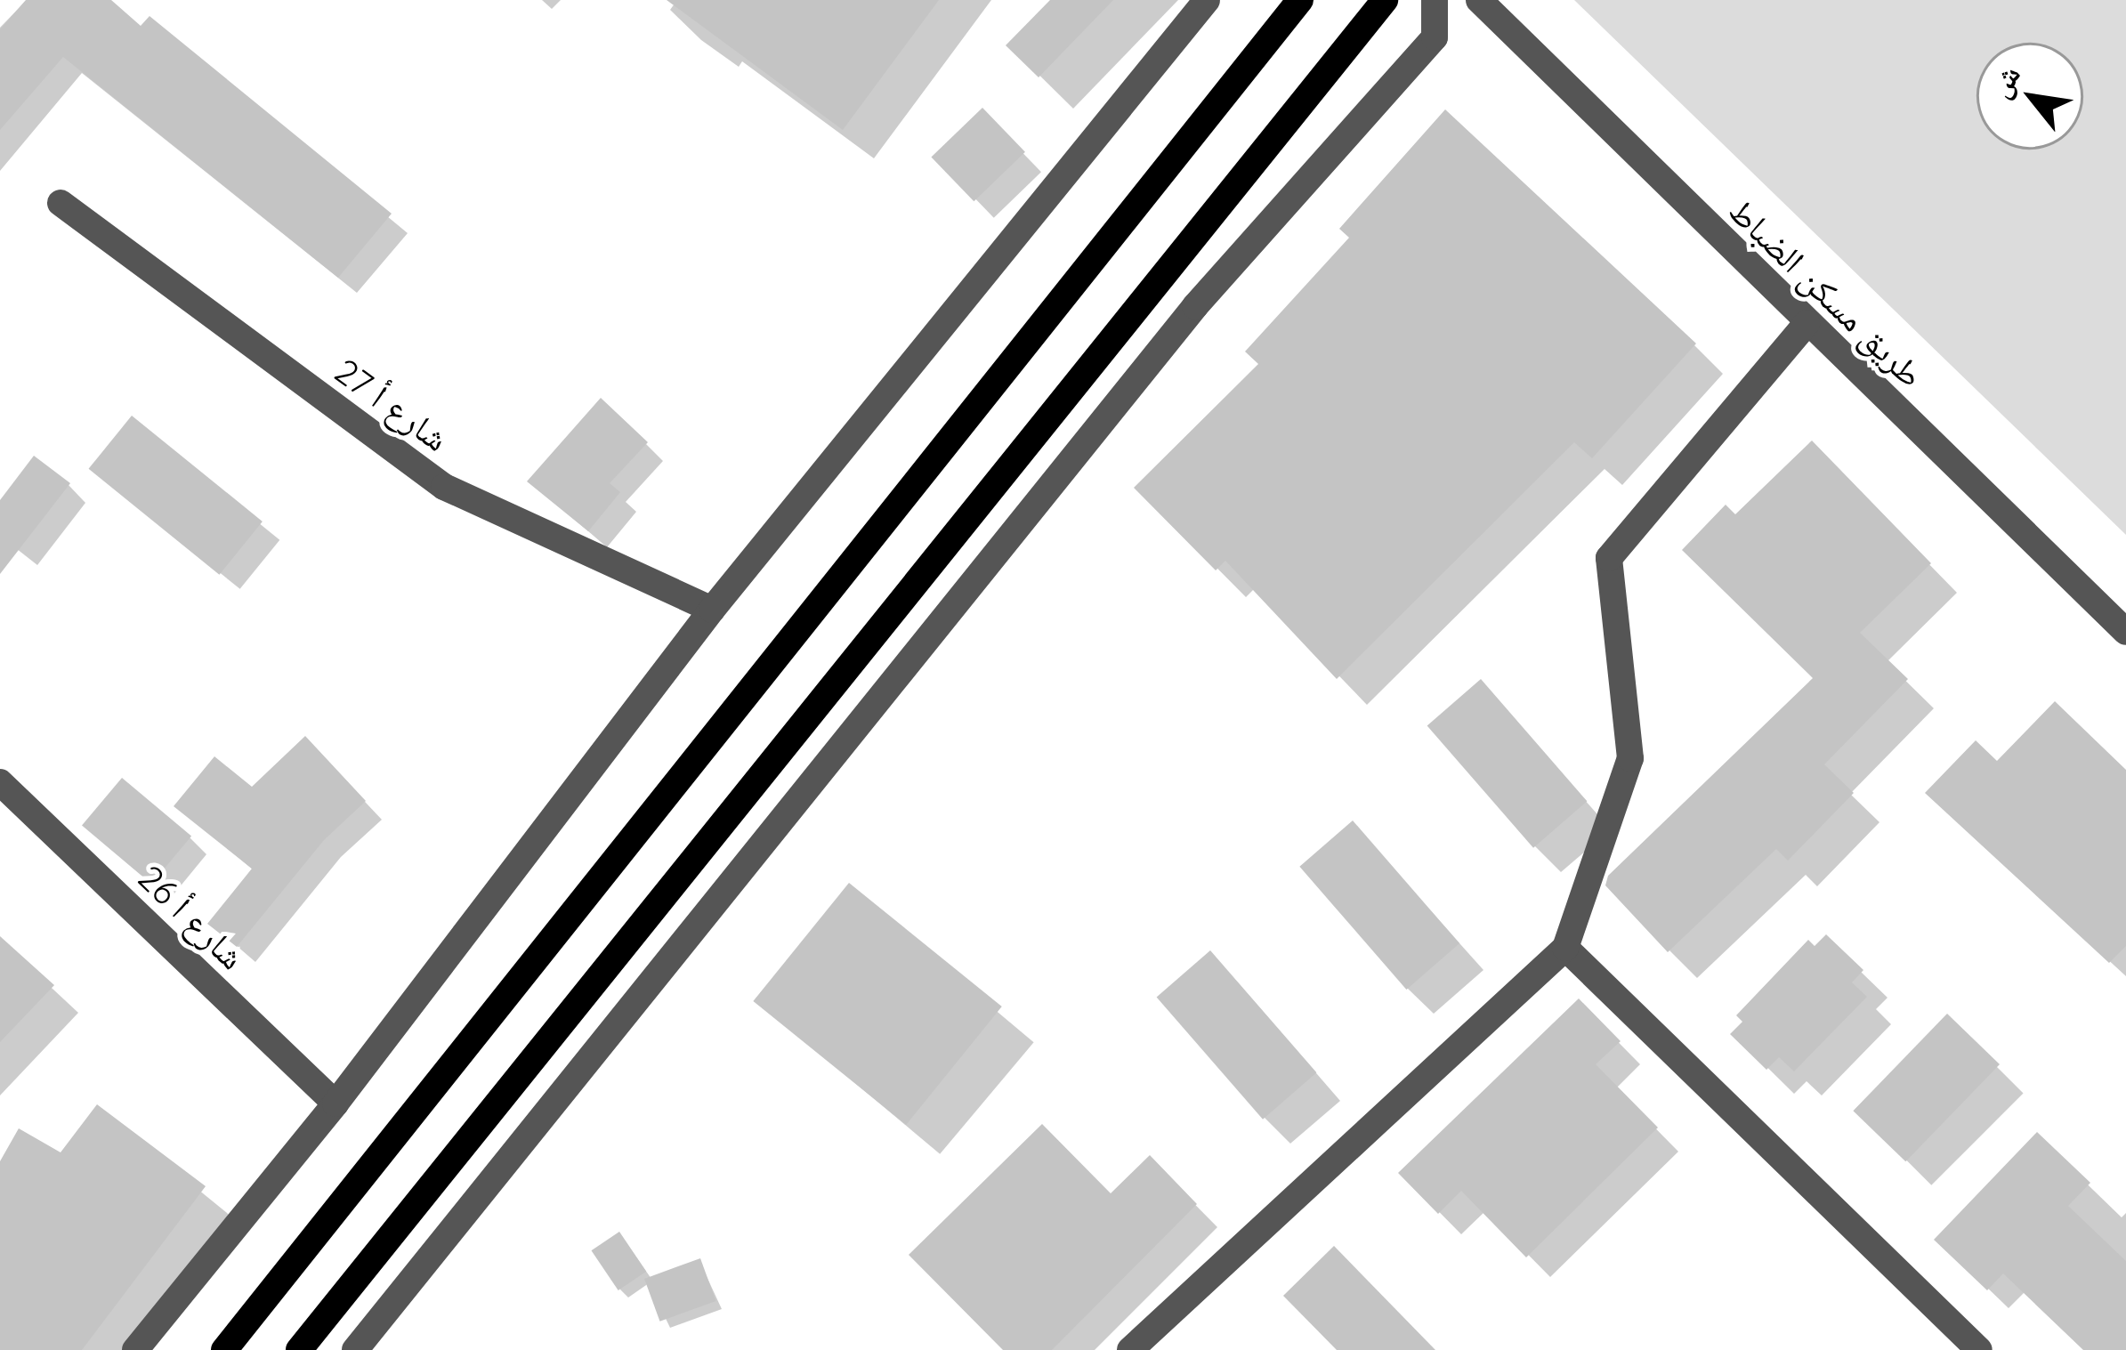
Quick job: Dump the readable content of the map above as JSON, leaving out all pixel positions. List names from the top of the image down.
{
  "streets": {
    "street": ["طريق مسكن الضباط", "شارع أ 27", "شارع أ 26"]
  },
  "north": "top left"
}
